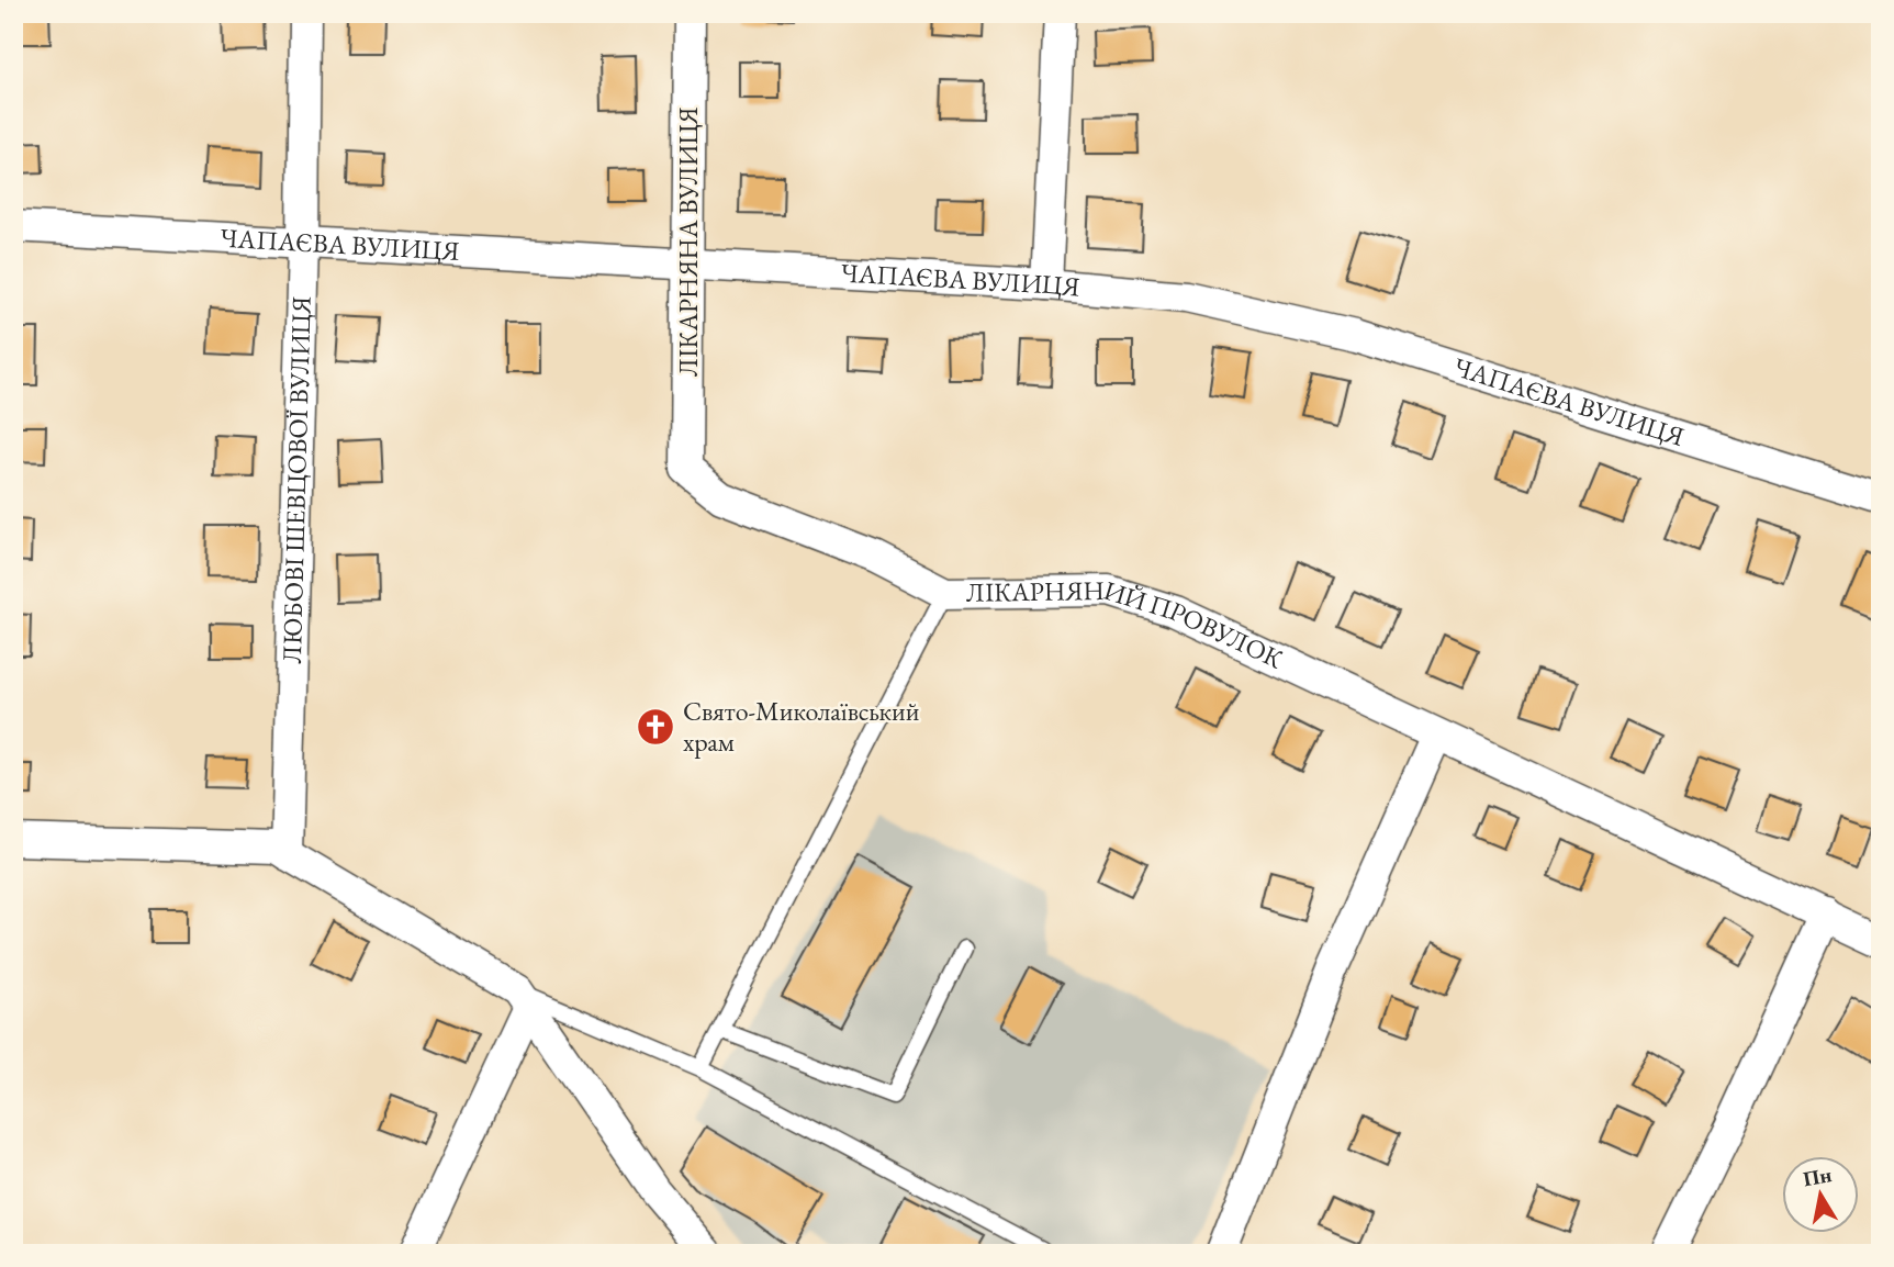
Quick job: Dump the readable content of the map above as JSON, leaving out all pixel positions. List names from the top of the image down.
{
  "streets": {
    "street": [
      "ЛІКАРНЯНА ВУЛИЦЯ",
      "ЧАПАЄВА ВУЛИЦЯ",
      "ЛЮБОВІ ШЕВЦОВОЇ ВУЛИЦЯ",
      "ЛІКАРНЯНИЙ ПРОВУЛОК"
    ]
  },
  "crossings": [
    ["ЛІКАРНЯНА ВУЛИЦЯ", "ЧАПАЄВА ВУЛИЦЯ"],
    ["ЛІКАРНЯНА ВУЛИЦЯ", "ЛІКАРНЯНИЙ ПРОВУЛОК"],
    ["ЧАПАЄВА ВУЛИЦЯ", "ЛЮБОВІ ШЕВЦОВОЇ ВУЛИЦЯ"]
  ],
  "places": {
    "church": ["Свято-Миколаївський храм"]
  },
  "north": "top"
}
